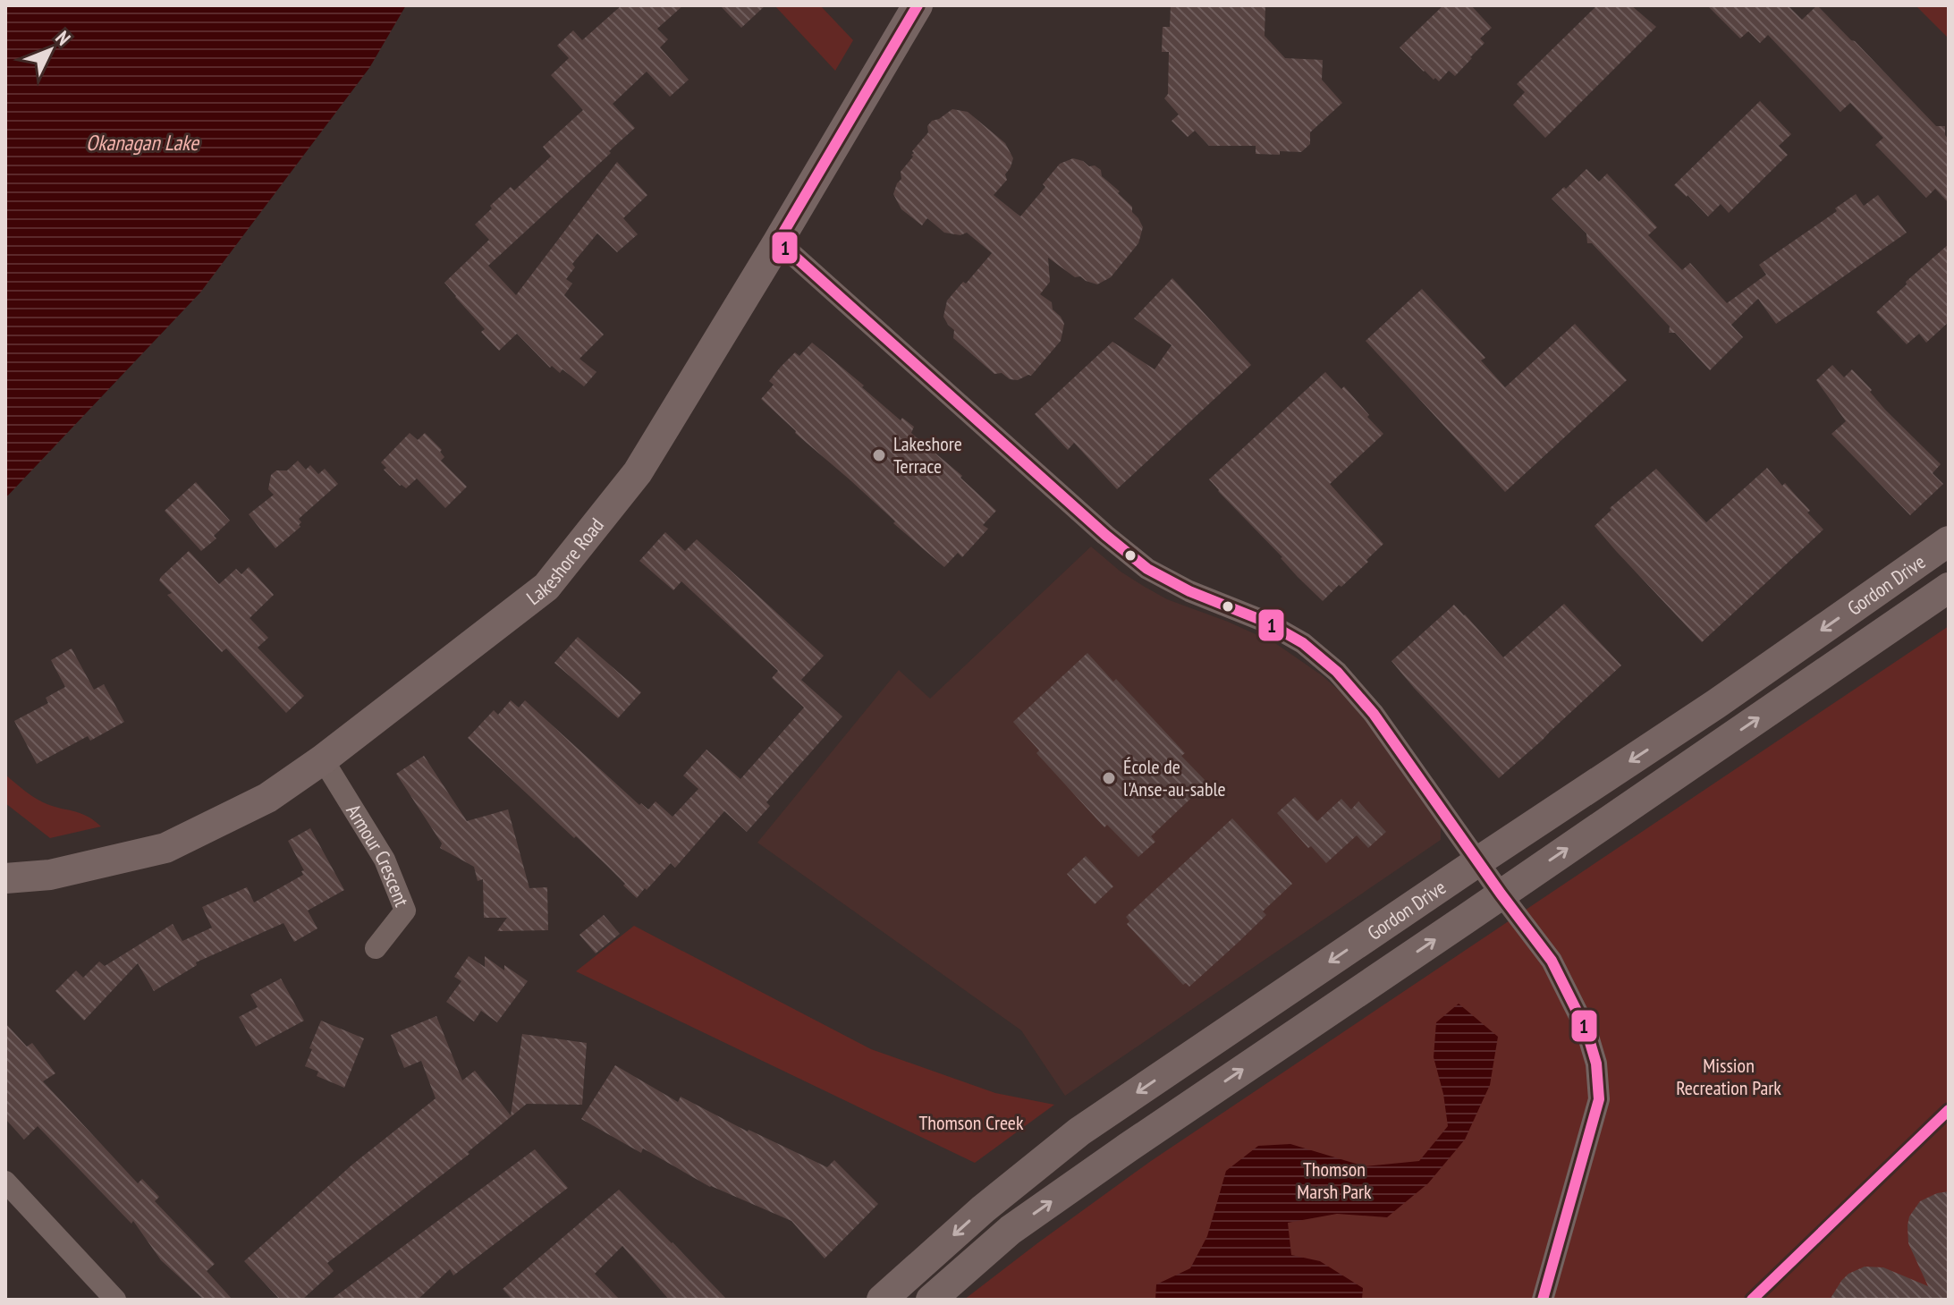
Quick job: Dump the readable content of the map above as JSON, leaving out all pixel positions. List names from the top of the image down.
{
  "streets": {
    "main road": ["Lakeshore Road", "Gordon Drive"],
    "street": ["Armour Crescent"]
  },
  "crossings": [
    ["Lakeshore Road", "Armour Crescent"]
  ],
  "water": ["Okanagan Lake"],
  "parks": ["Mission Recreation Park", "Thomson Creek", "Thomson Marsh Park"],
  "places": ["Lakeshore Terrace", "École de l'Anse-au-sable"],
  "lines": ["transit line 1"],
  "north": "top right"
}
